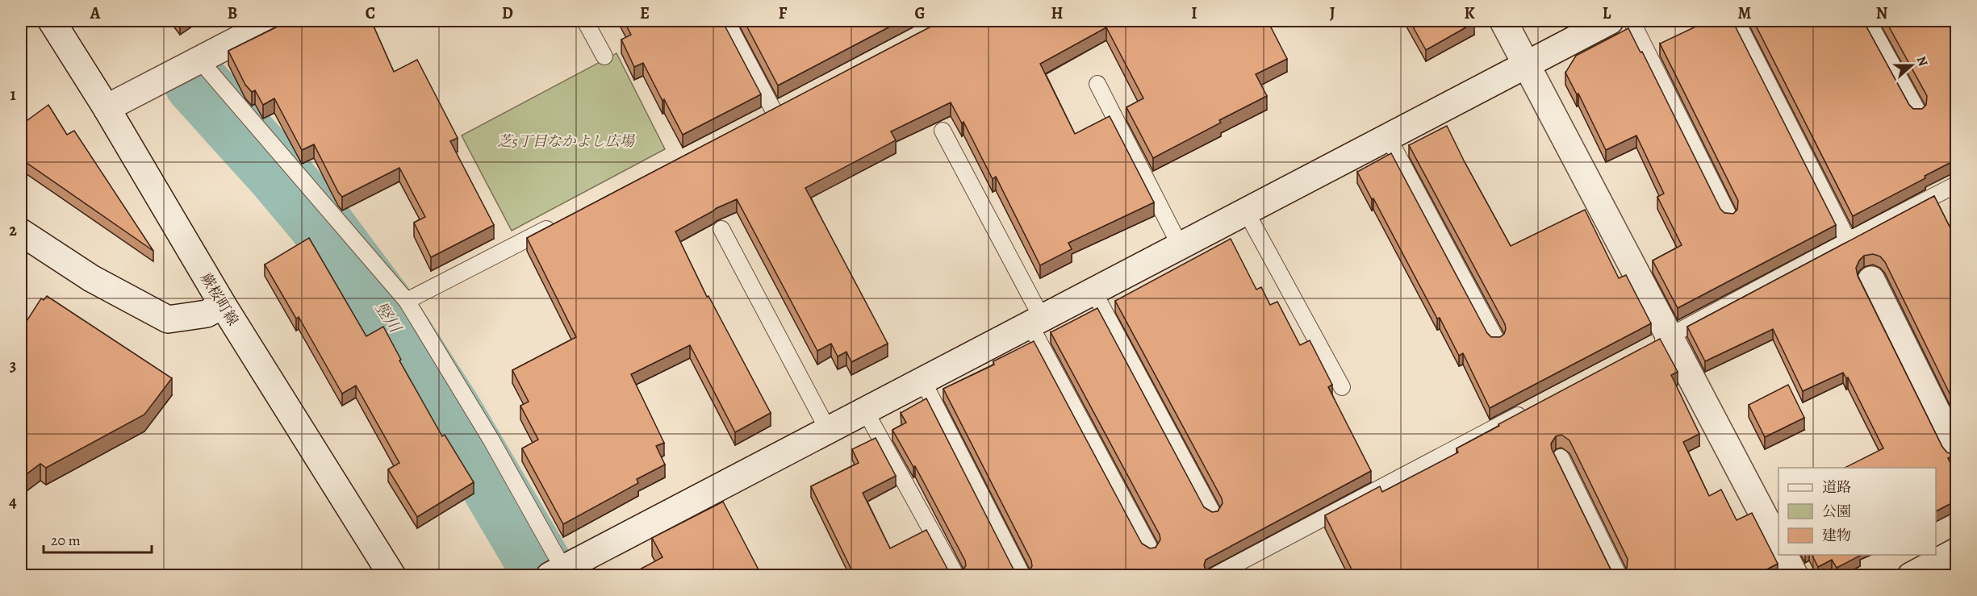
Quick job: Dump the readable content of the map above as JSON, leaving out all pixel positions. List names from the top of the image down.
{
  "streets": {
    "street": ["蕨桜町線"]
  },
  "water": ["竪川"],
  "parks": ["芝5丁目なかよし広場"],
  "legend": ["道路", "公園", "建物"],
  "scale_bar": "20 m",
  "north": "right",
  "grid": {
    "columns": [
      "A",
      "B",
      "C",
      "D",
      "E",
      "F",
      "G",
      "H",
      "I",
      "J",
      "K",
      "L",
      "M",
      "N"
    ],
    "rows": [
      "1",
      "2",
      "3",
      "4"
    ]
  }
}
